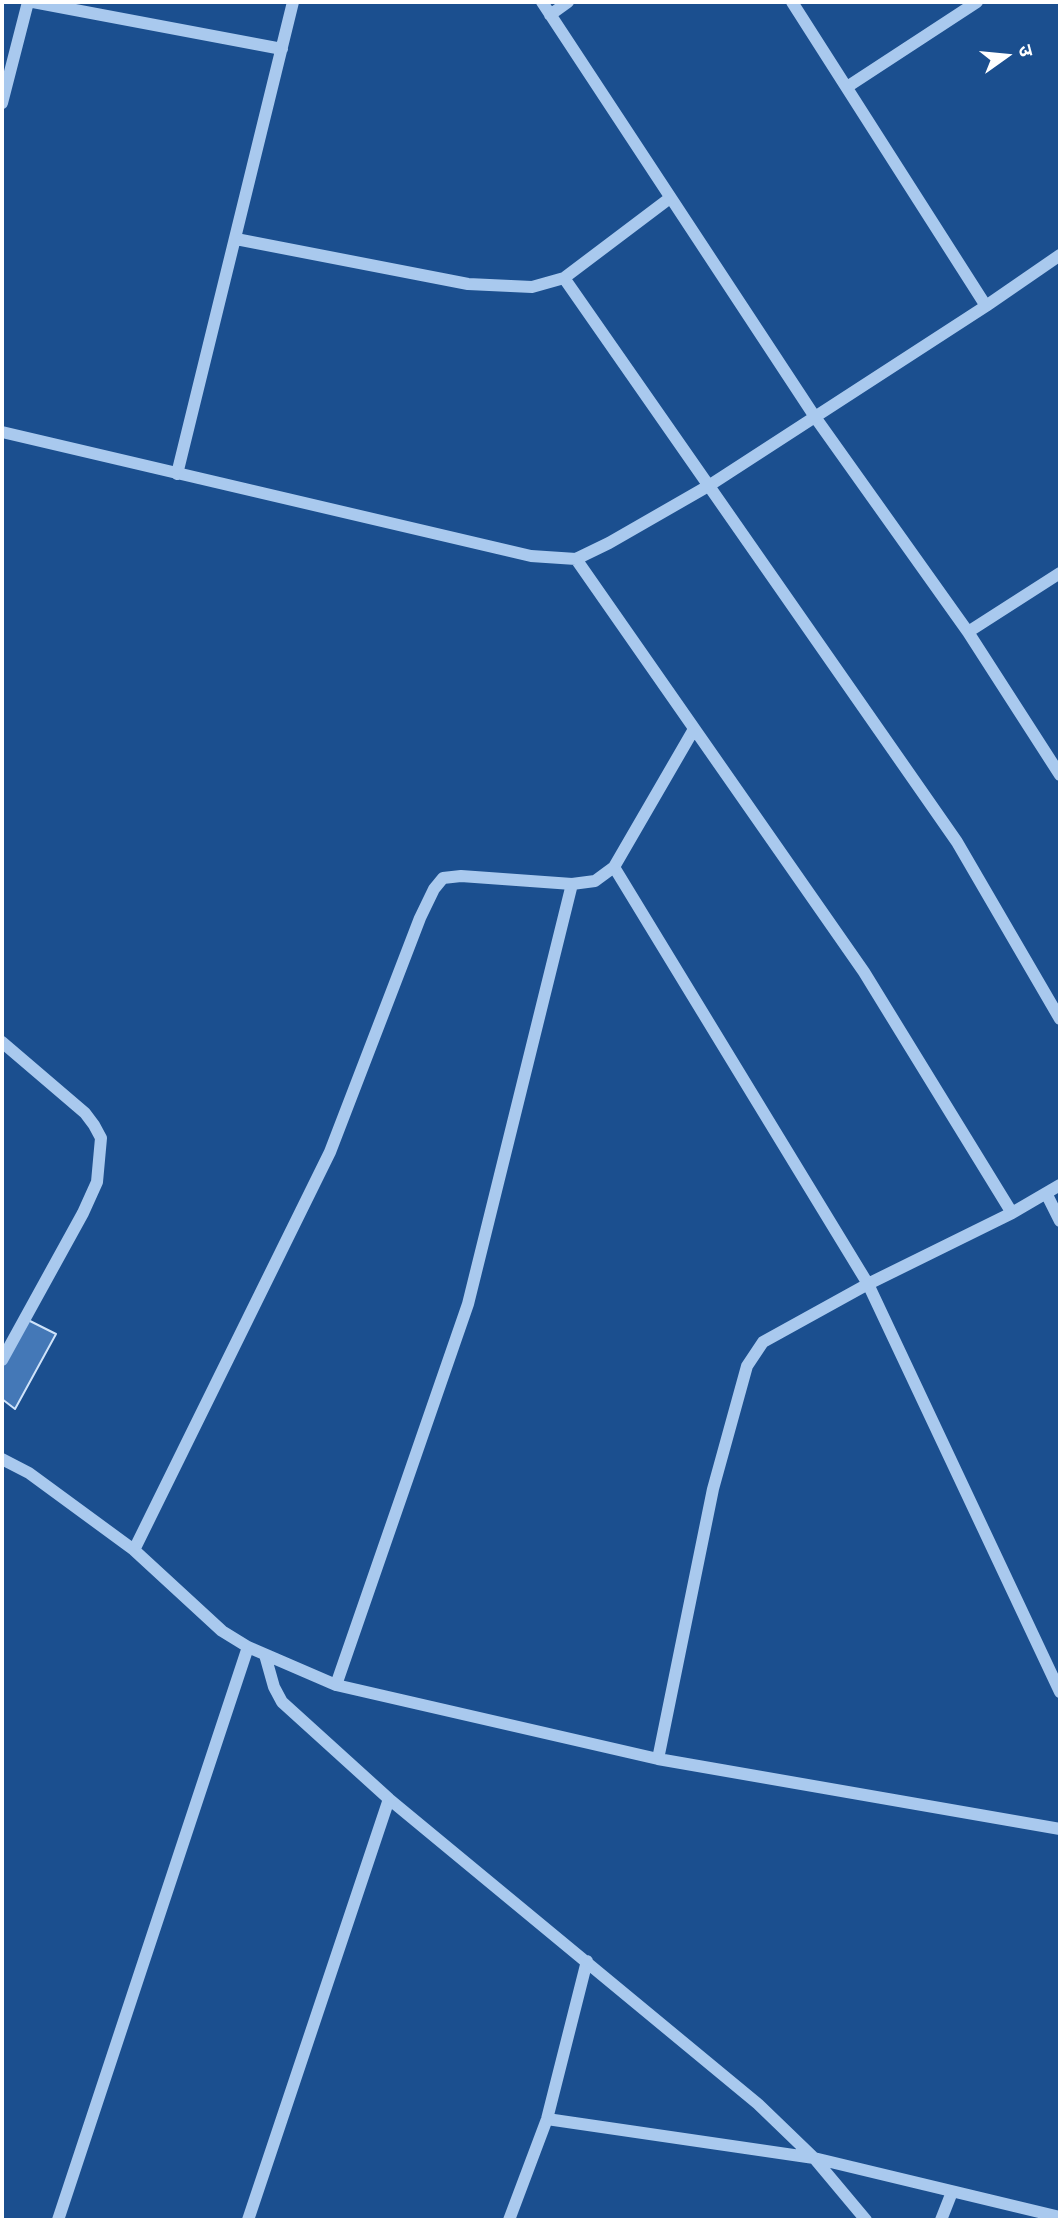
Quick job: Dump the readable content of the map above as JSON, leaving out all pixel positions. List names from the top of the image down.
{
  "north": "right"
}
